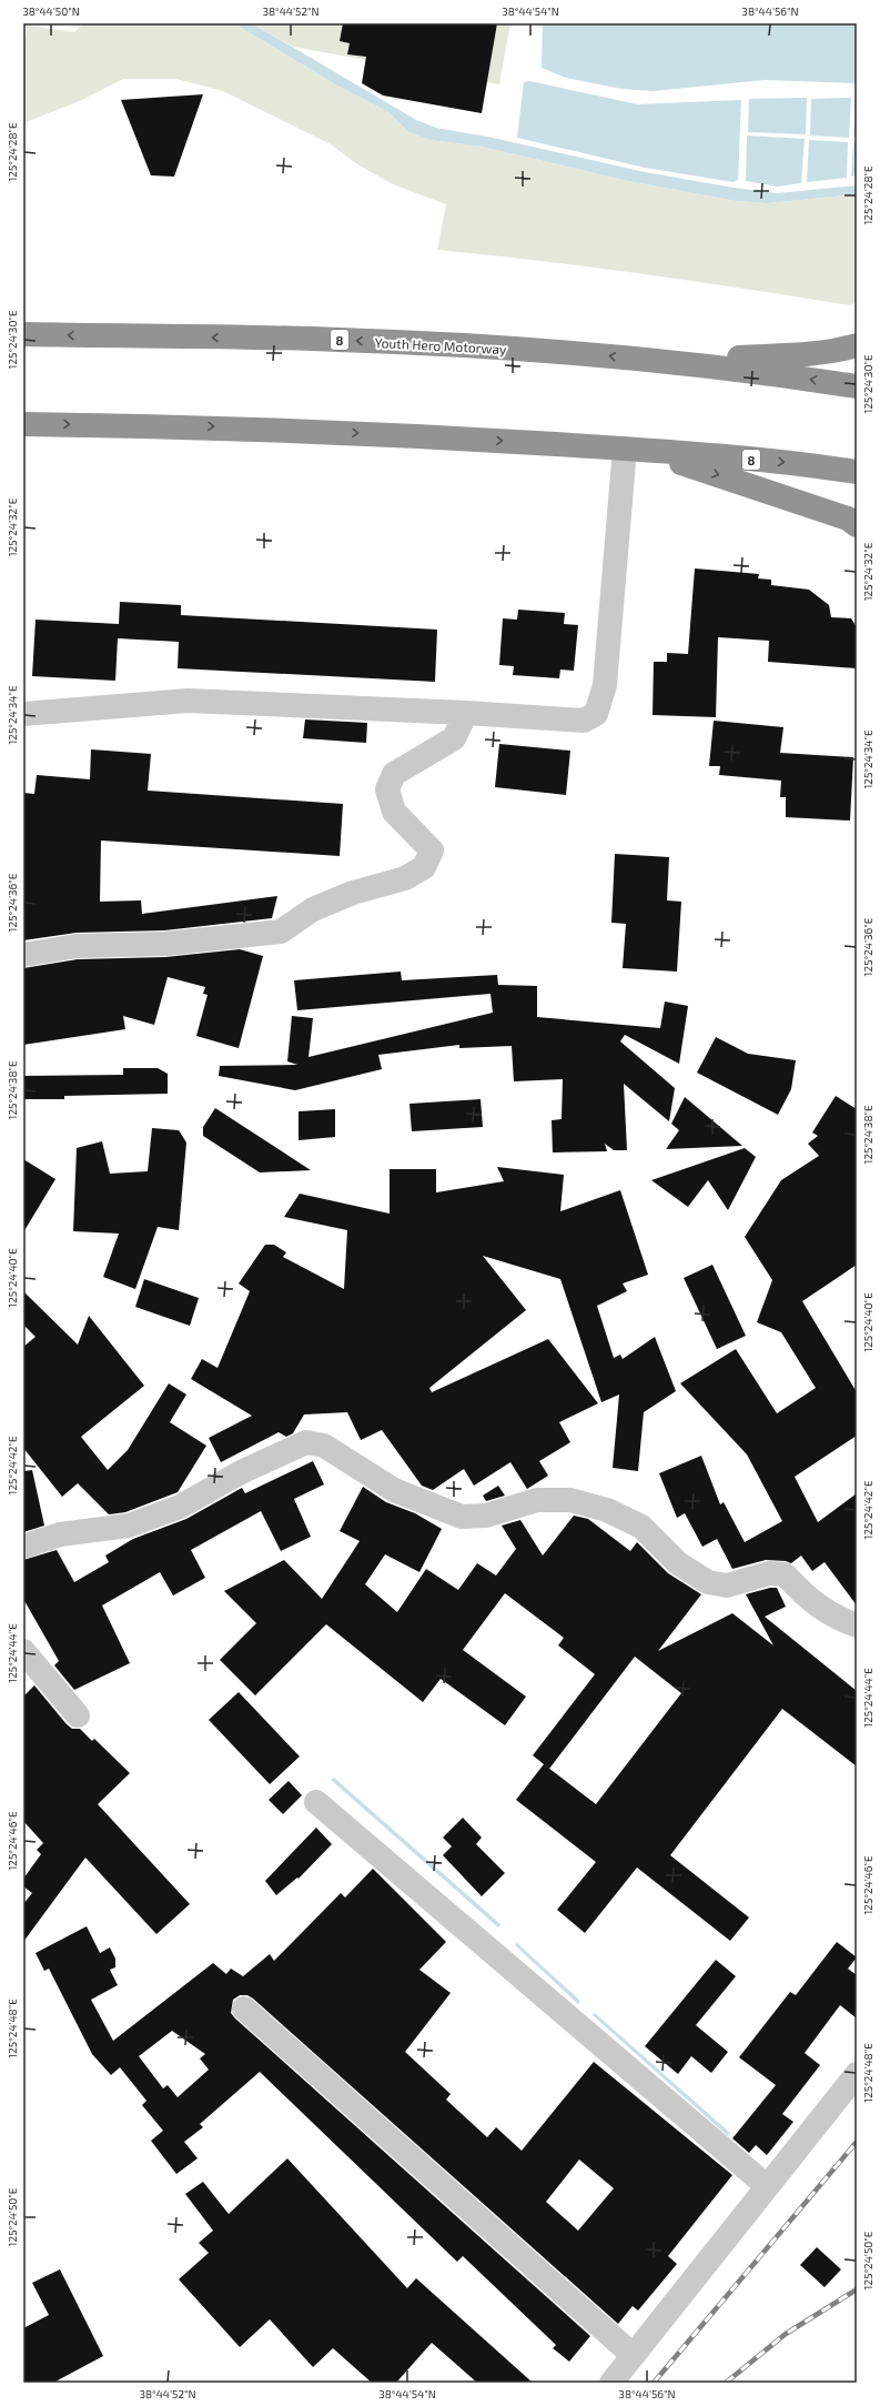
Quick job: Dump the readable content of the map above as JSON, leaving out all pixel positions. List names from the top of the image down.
{
  "streets": {
    "highway": ["8", "Youth Hero Motorway"]
  },
  "coordinates": [
    "38°44'50\"N",
    "38°44'52\"N",
    "38°44'54\"N",
    "38°44'56\"N",
    "125°24'28\"E",
    "125°24'30\"E",
    "125°24'32\"E",
    "125°24'34\"E",
    "125°24'36\"E",
    "125°24'38\"E",
    "125°24'40\"E",
    "125°24'42\"E",
    "125°24'44\"E",
    "125°24'46\"E",
    "125°24'48\"E",
    "125°24'50\"E"
  ]
}
